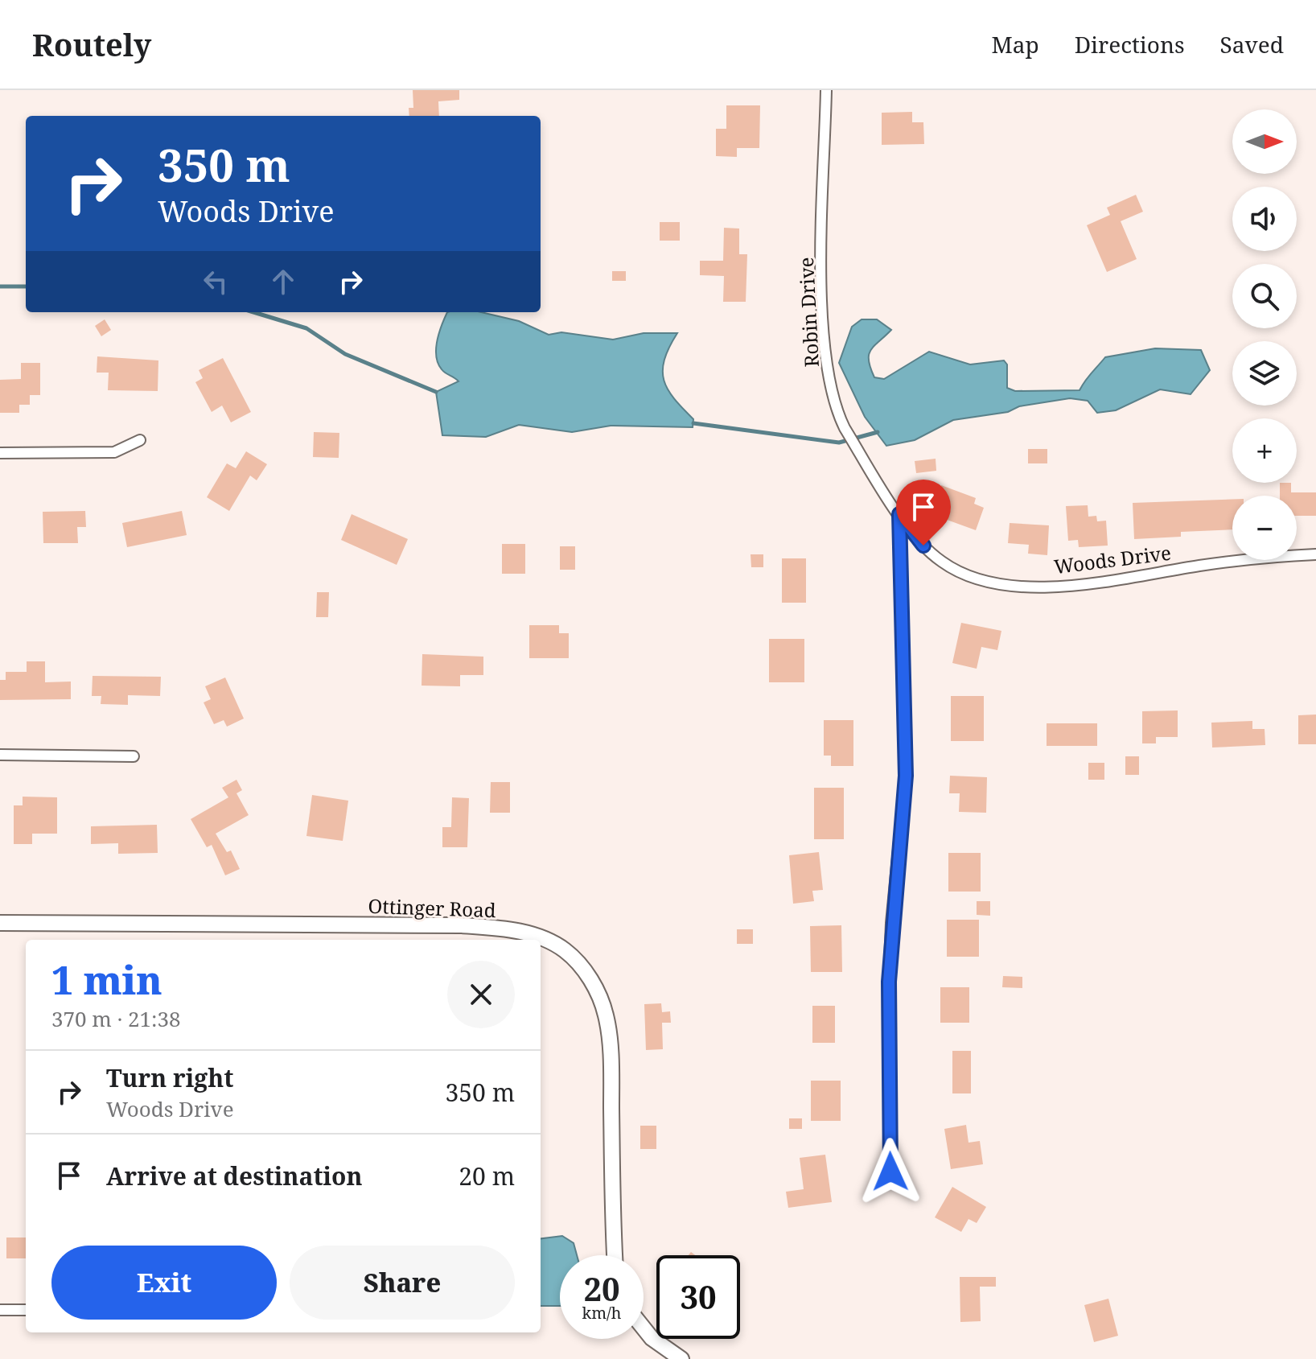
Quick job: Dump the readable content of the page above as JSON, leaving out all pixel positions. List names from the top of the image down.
{
  "streets": {
    "street": ["Robin Drive", "Woods Drive", "Ottinger Road"]
  },
  "crossings": [
    ["Robin Drive", "Woods Drive"]
  ],
  "north": "right",
  "page": {
    "header": "Routely",
    "nav": ["Map", "Directions", "Saved"],
    "map_buttons": ["+", "−"],
    "turn": ["350 m", "Woods Drive"],
    "heading": ["1 min", "370 m · 21:38"],
    "list": [
      {
        "name": "Turn right",
        "note": "Woods Drive",
        "value": "350 m"
      },
      {
        "name": "Arrive at destination",
        "value": "20 m"
      }
    ],
    "buttons": ["Exit", "Share"],
    "speed": "20 km/h",
    "limit": "30"
  }
}
